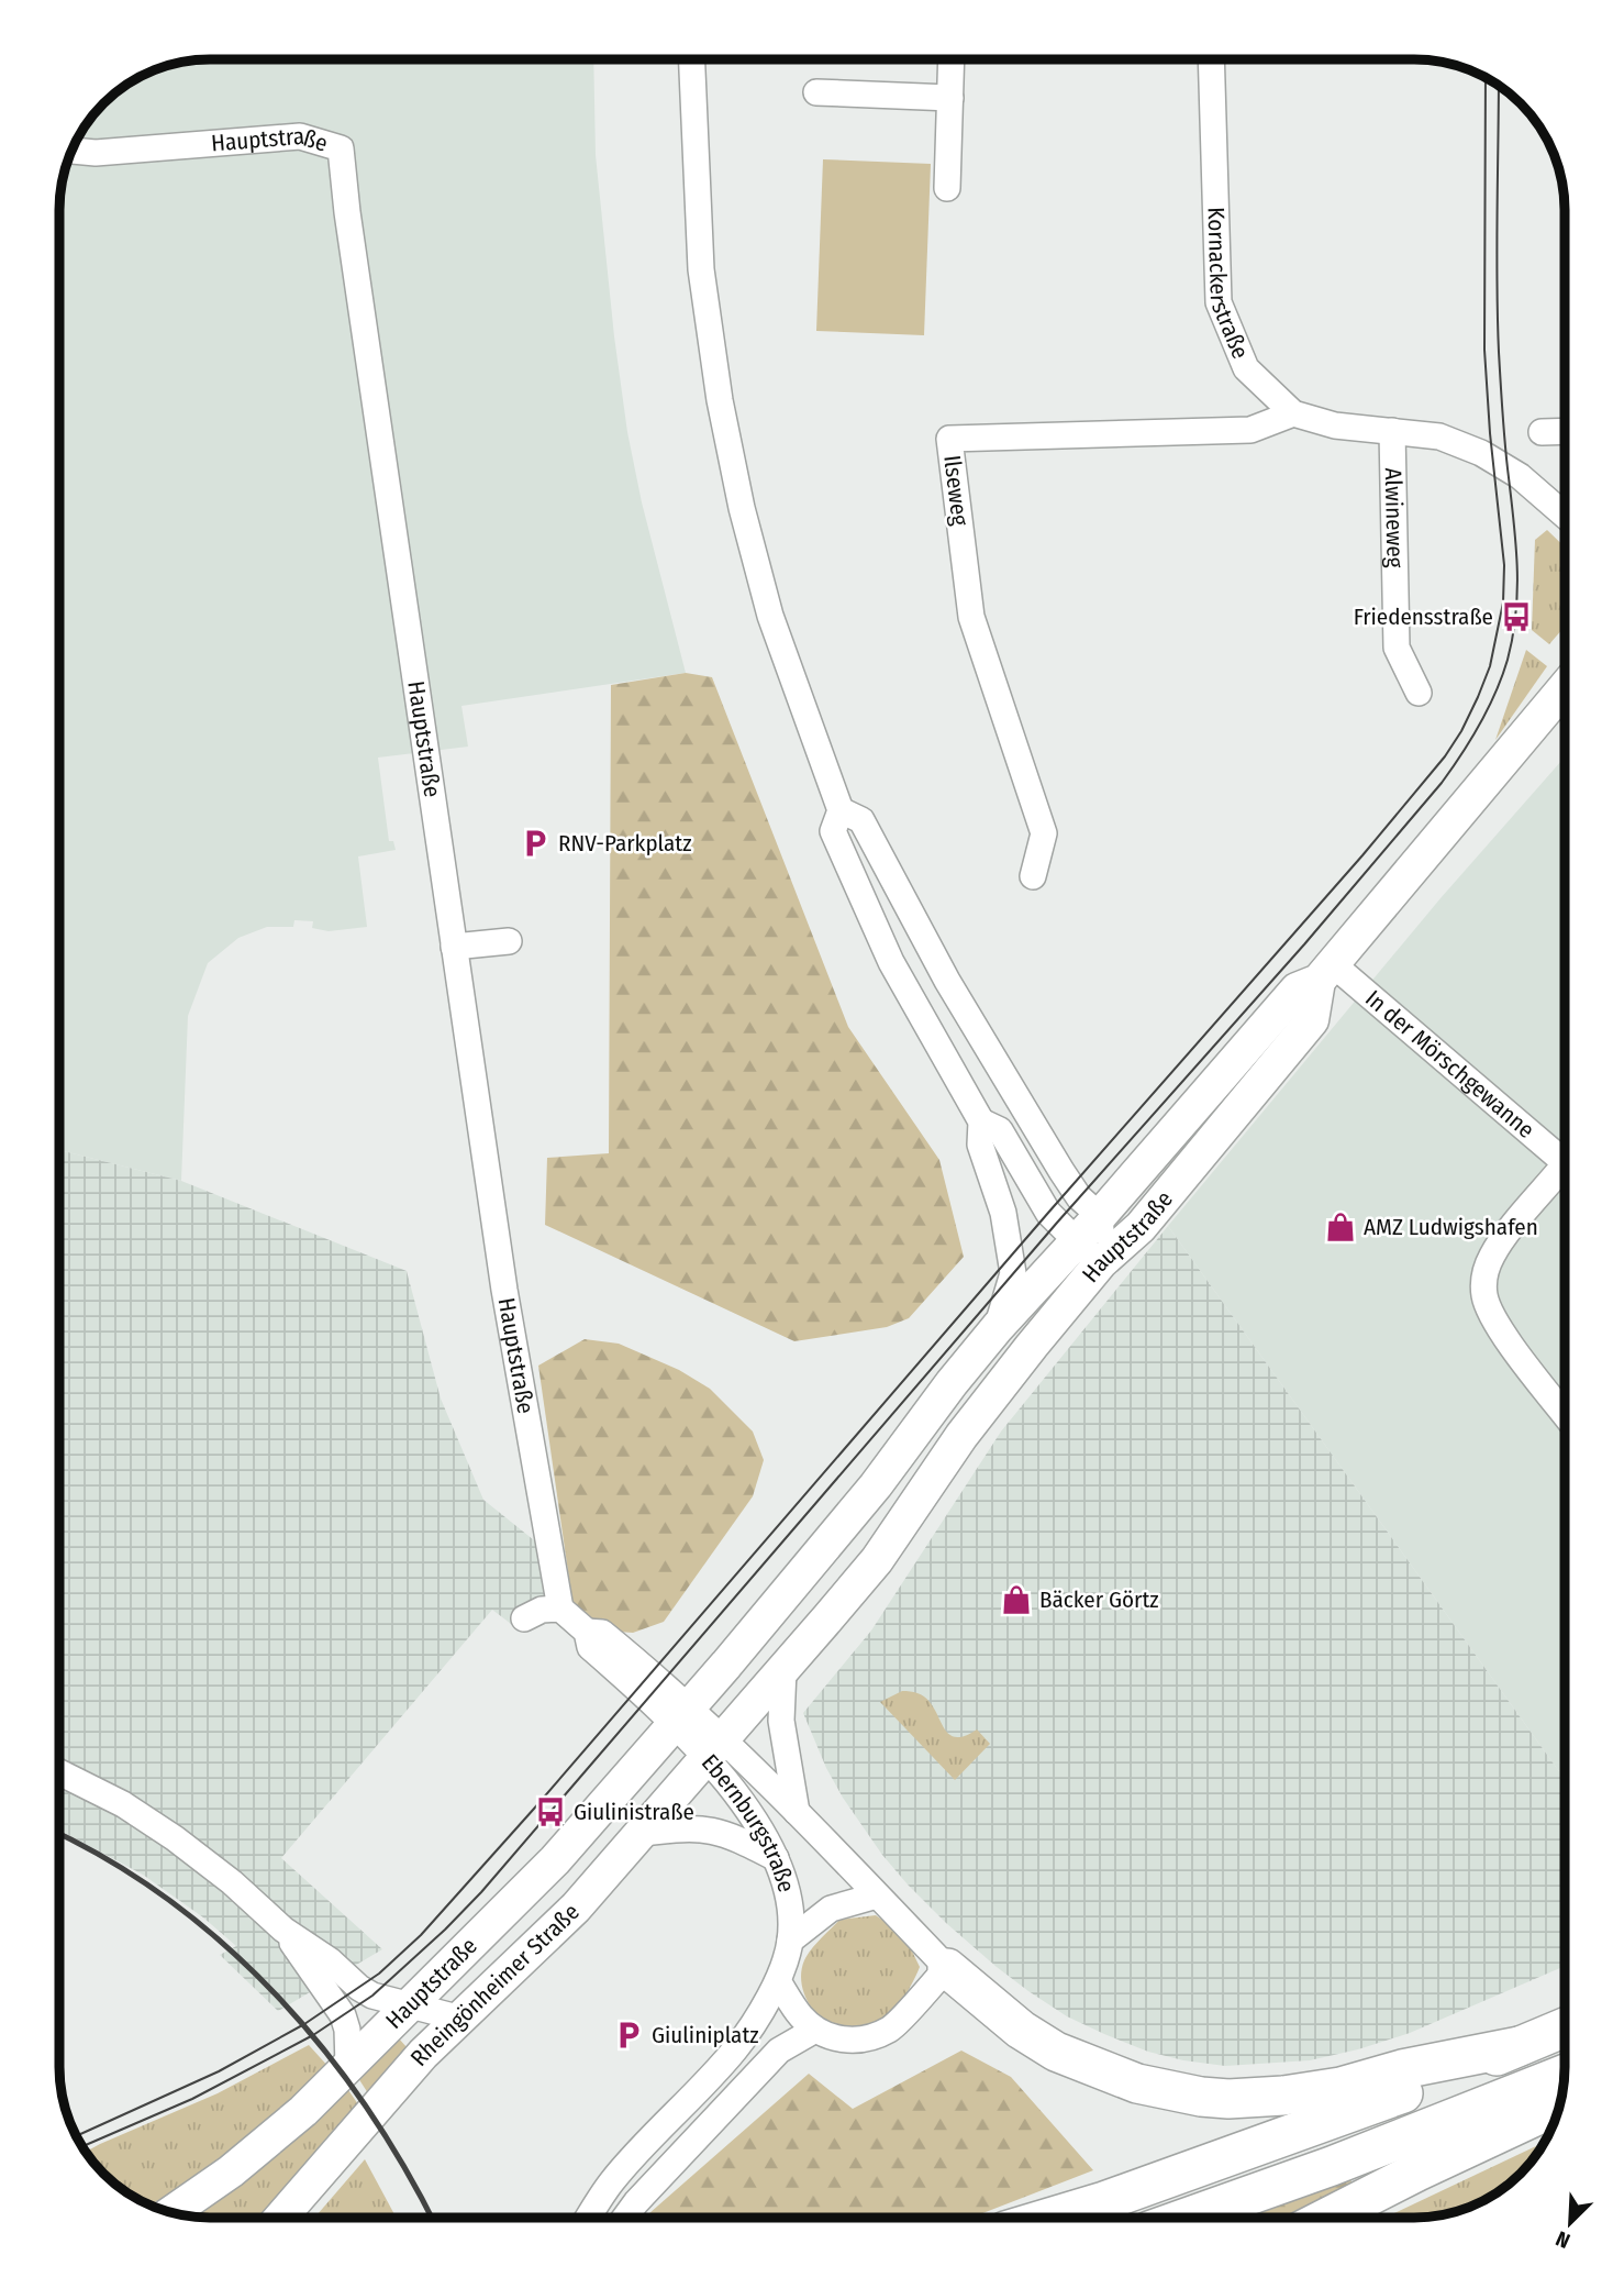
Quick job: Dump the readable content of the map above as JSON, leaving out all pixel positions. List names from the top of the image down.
{
  "streets": {
    "main road": ["Hauptstraße", "Rheingönheimer Straße"],
    "street": [
      "Kornackerstraße",
      "Ilseweg",
      "Alwineweg",
      "In der Mörschgewanne",
      "Ebernburgstraße"
    ]
  },
  "crossings": [
    ["Hauptstraße", "In der Mörschgewanne"],
    ["Hauptstraße", "Ebernburgstraße"],
    ["Hauptstraße", "Rheingönheimer Straße"],
    ["Kornackerstraße", "Ilseweg"],
    ["Kornackerstraße", "Alwineweg"],
    ["Ebernburgstraße", "Rheingönheimer Straße"]
  ],
  "places": {
    "bus stop": ["Friedensstraße", "Giulinistraße"],
    "parking": ["RNV-Parkplatz", "Giuliniplatz"],
    "shop": ["AMZ Ludwigshafen", "Bäcker Görtz"]
  },
  "north": "bottom left"
}
